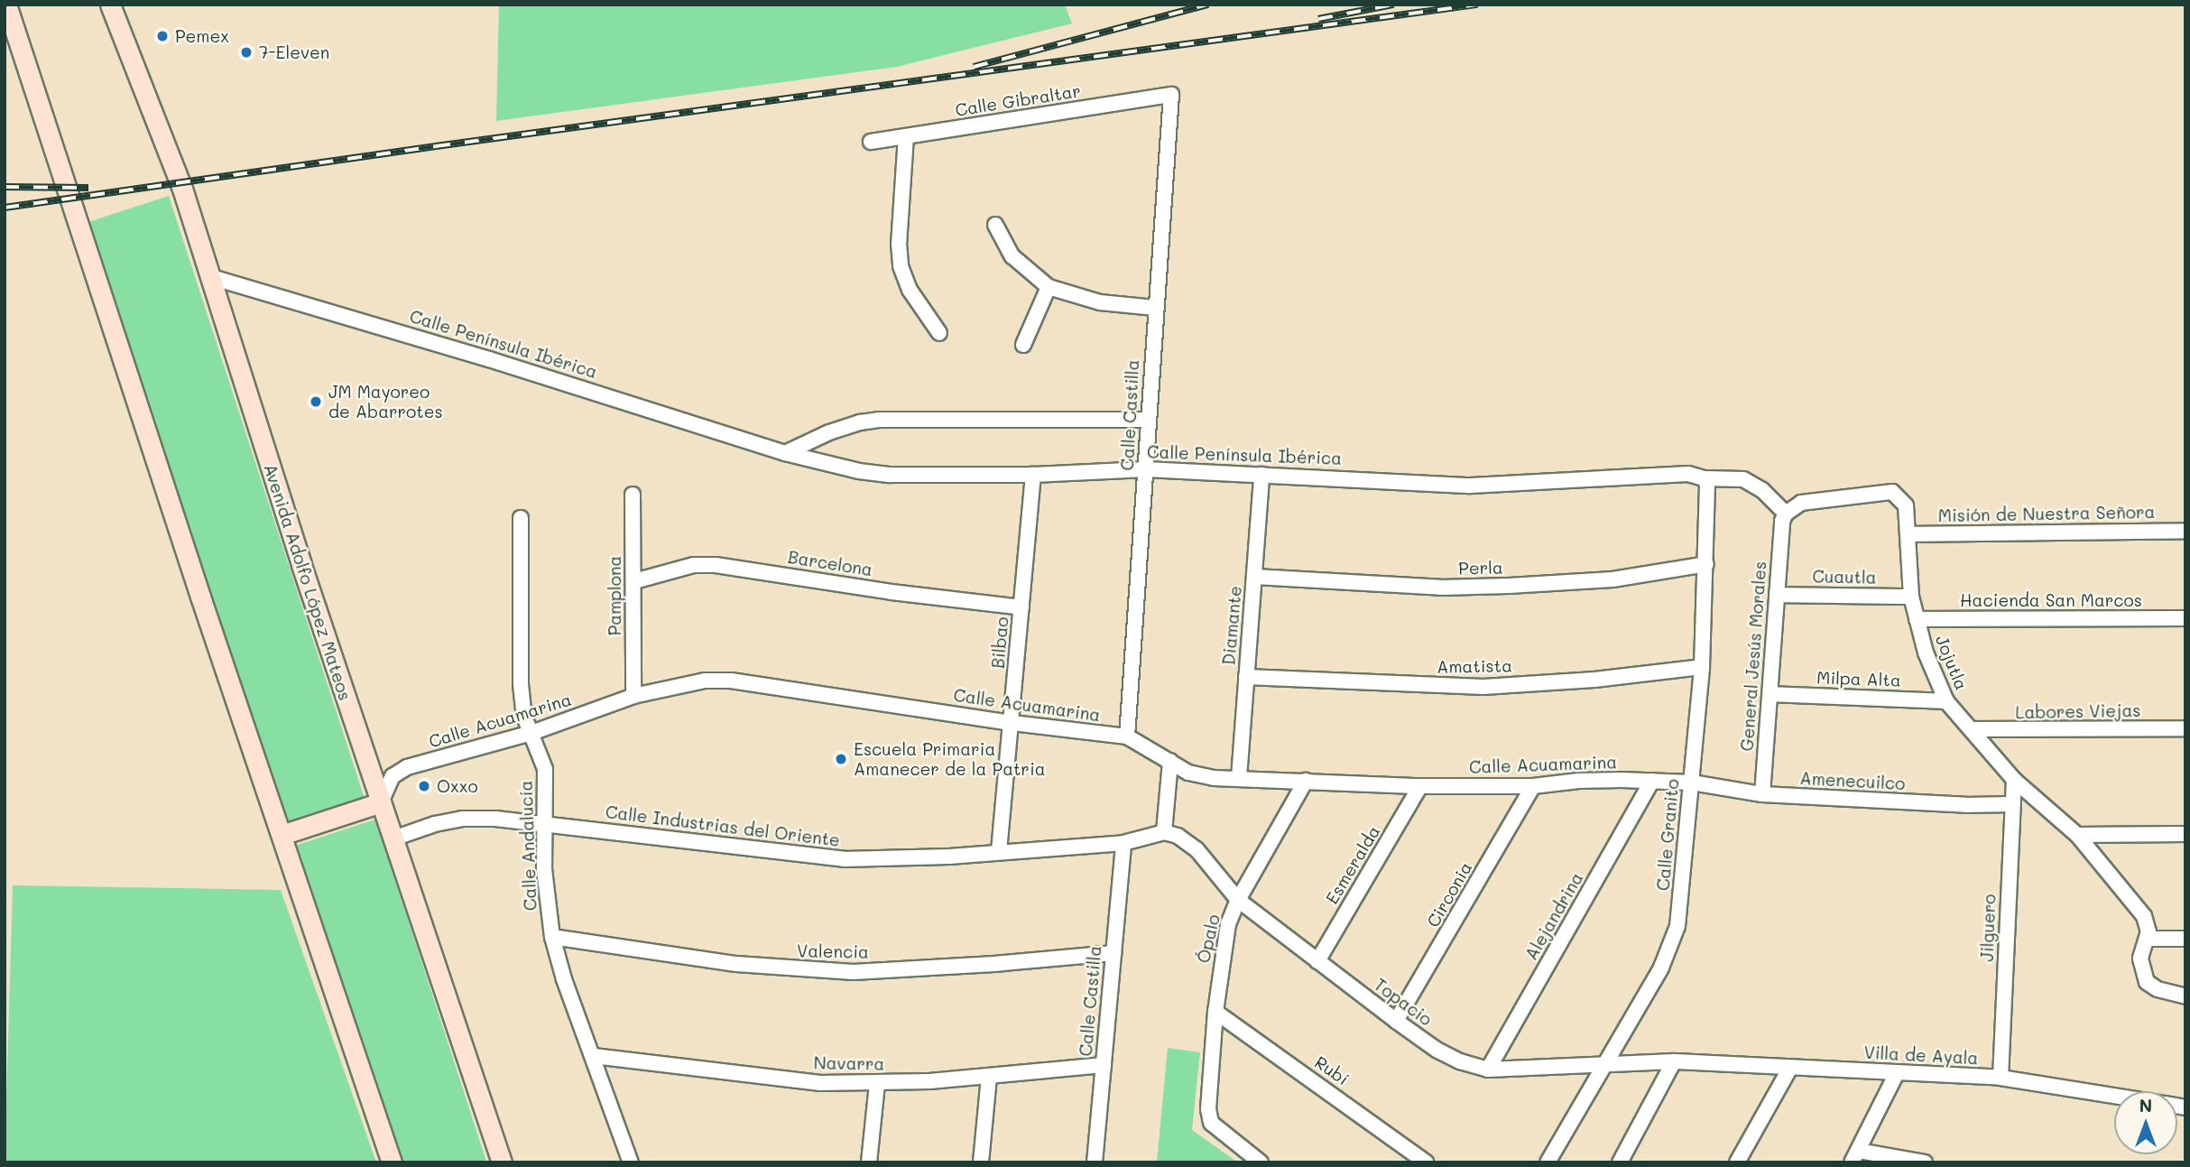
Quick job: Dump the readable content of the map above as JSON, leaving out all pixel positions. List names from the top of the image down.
{
  "streets": {
    "main road": ["Avenida Adolfo López Mateos"],
    "street": [
      "Calle Gibraltar",
      "Calle Península Ibérica",
      "Calle Castilla",
      "Misión de Nuestra Señora",
      "Barcelona",
      "Perla",
      "Cuautla",
      "Pamplona",
      "Hacienda San Marcos",
      "Diamante",
      "Bilbao",
      "General Jesús Morales",
      "Jojutla",
      "Amatista",
      "Milpa Alta",
      "Calle Acuamarina",
      "Labores Viejas",
      "Amenecuilco",
      "Calle Industrias del Oriente",
      "Calle Granito",
      "Calle Andalucía",
      "Esmeralda",
      "Circonia",
      "Alejandrina",
      "Jilguero",
      "Ópalo",
      "Valencia",
      "Topacio",
      "Villa de Ayala",
      "Navarra",
      "Rubí"
    ]
  },
  "crossings": [
    ["Calle Gibraltar", "Calle Castilla"],
    ["Calle Península Ibérica", "Calle Castilla"],
    ["Calle Península Ibérica", "Avenida Adolfo López Mateos"],
    ["Calle Península Ibérica", "Diamante"],
    ["Calle Península Ibérica", "Bilbao"],
    ["Calle Península Ibérica", "General Jesús Morales"],
    ["Calle Península Ibérica", "Jojutla"],
    ["Calle Península Ibérica", "Calle Granito"],
    ["Calle Castilla", "Calle Acuamarina"],
    ["Calle Castilla", "Calle Industrias del Oriente"],
    ["Calle Castilla", "Valencia"],
    ["Calle Castilla", "Navarra"],
    ["Misión de Nuestra Señora", "Jojutla"],
    ["Barcelona", "Pamplona"],
    ["Barcelona", "Bilbao"],
    ["Perla", "Diamante"],
    ["Perla", "Calle Granito"],
    ["Cuautla", "General Jesús Morales"],
    ["Cuautla", "Jojutla"],
    ["Avenida Adolfo López Mateos", "Calle Acuamarina"],
    ["Avenida Adolfo López Mateos", "Calle Industrias del Oriente"],
    ["Pamplona", "Calle Acuamarina"],
    ["Hacienda San Marcos", "Jojutla"],
    ["Diamante", "Amatista"],
    ["Diamante", "Calle Acuamarina"],
    ["Bilbao", "Calle Acuamarina"],
    ["Bilbao", "Calle Industrias del Oriente"],
    ["General Jesús Morales", "Jojutla"],
    ["General Jesús Morales", "Milpa Alta"],
    ["General Jesús Morales", "Amenecuilco"],
    ["Jojutla", "Milpa Alta"],
    ["Jojutla", "Labores Viejas"],
    ["Jojutla", "Jilguero"],
    ["Amatista", "Calle Granito"],
    ["Calle Acuamarina", "Amenecuilco"],
    ["Calle Acuamarina", "Calle Granito"],
    ["Calle Acuamarina", "Calle Andalucía"],
    ["Calle Acuamarina", "Esmeralda"],
    ["Calle Acuamarina", "Circonia"],
    ["Calle Acuamarina", "Alejandrina"],
    ["Calle Acuamarina", "Ópalo"],
    ["Amenecuilco", "Calle Granito"],
    ["Amenecuilco", "Jilguero"],
    ["Calle Industrias del Oriente", "Calle Andalucía"],
    ["Calle Industrias del Oriente", "Topacio"],
    ["Calle Granito", "Topacio"],
    ["Calle Andalucía", "Valencia"],
    ["Calle Andalucía", "Navarra"],
    ["Esmeralda", "Topacio"],
    ["Circonia", "Topacio"],
    ["Alejandrina", "Topacio"],
    ["Jilguero", "Villa de Ayala"],
    ["Ópalo", "Topacio"],
    ["Ópalo", "Rubí"],
    ["Topacio", "Villa de Ayala"]
  ],
  "places": [
    "Pemex",
    "7-Eleven",
    "JM Mayoreo de Abarrotes",
    "Escuela Primaria Amanecer de la Patria",
    "Oxxo"
  ],
  "north": "top"
}
